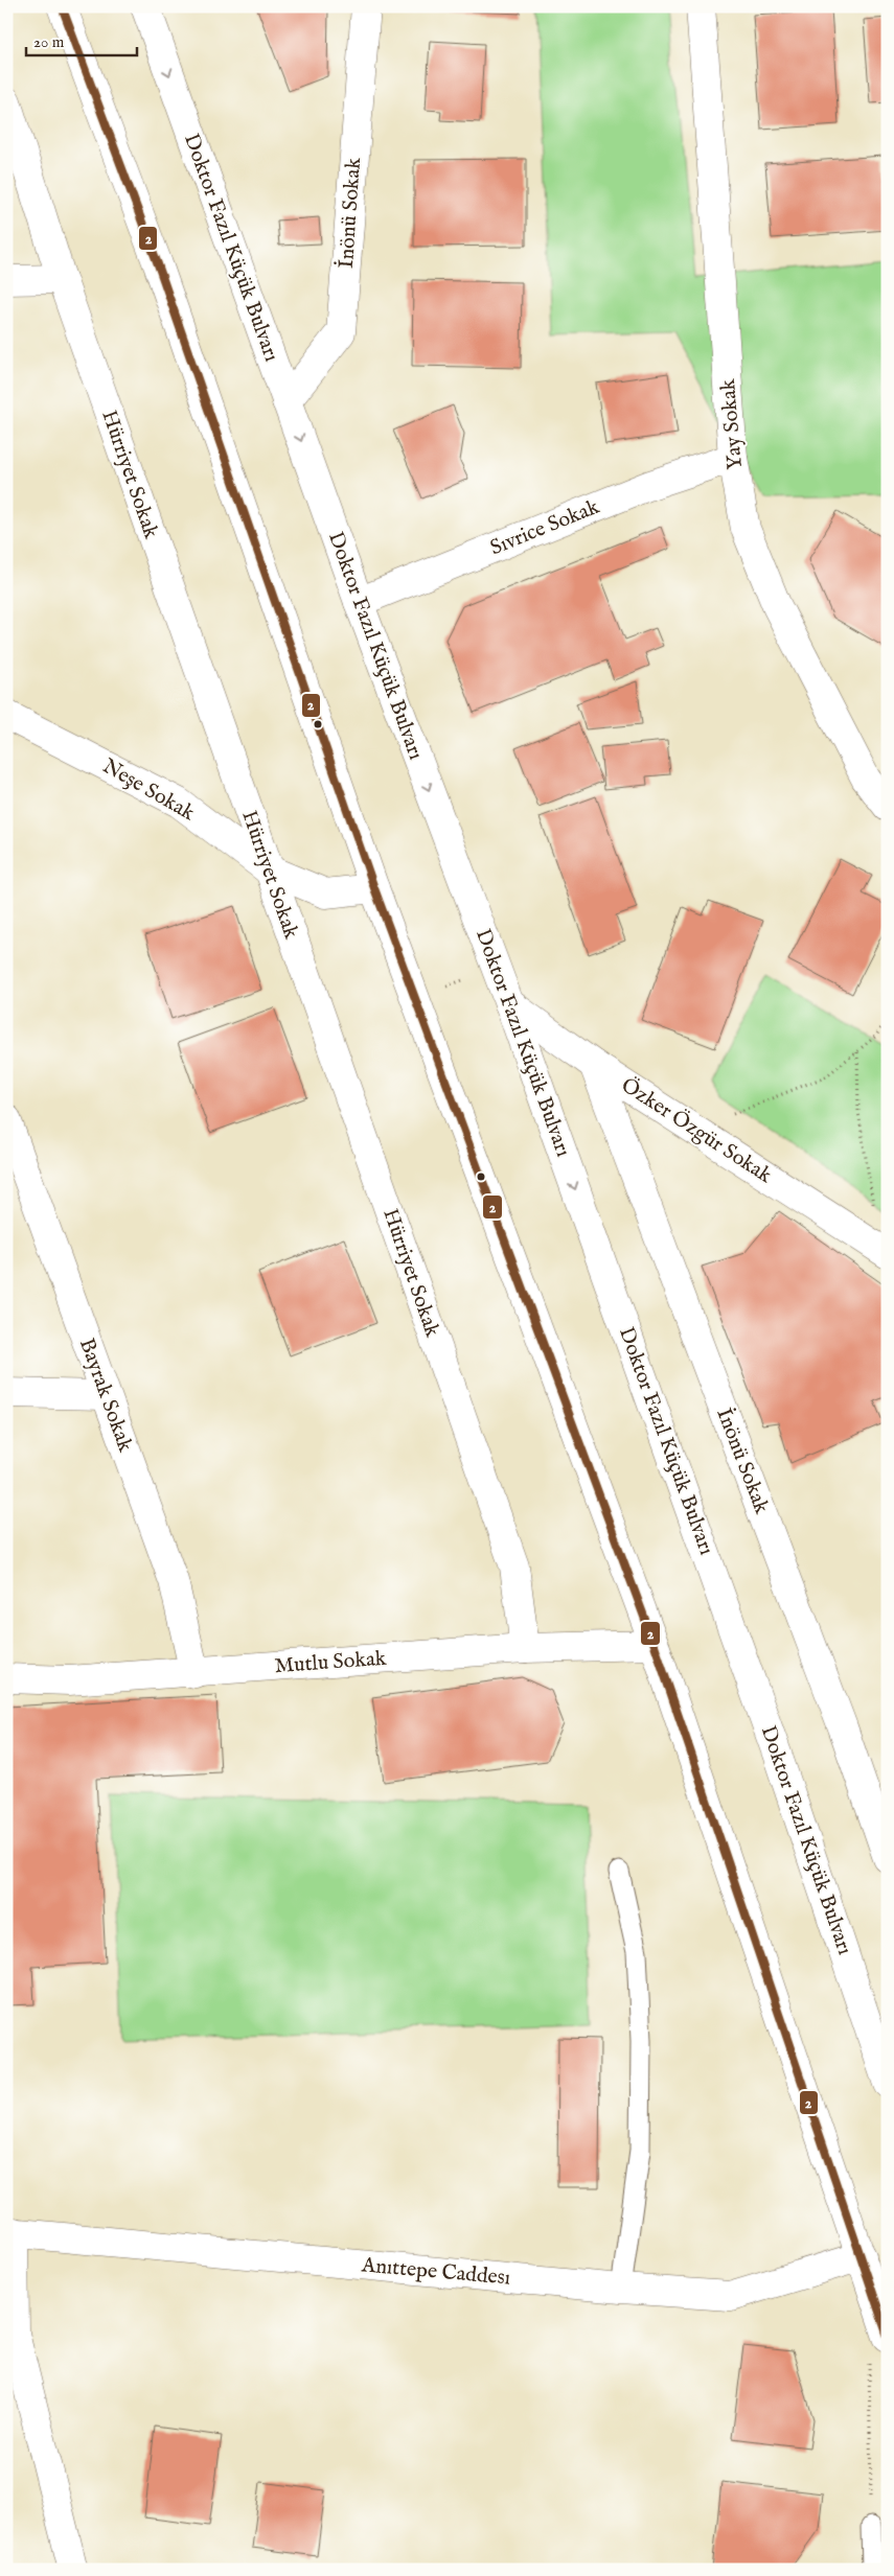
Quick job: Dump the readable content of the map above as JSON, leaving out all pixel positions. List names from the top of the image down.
{
  "streets": {
    "main road": [
      "İnönü Sokak",
      "Doktor Fazıl Küçük Bulvarı",
      "Yay Sokak",
      "Hürriyet Sokak",
      "Sıvrice Sokak",
      "Neşe Sokak",
      "Özker Özgür Sokak",
      "Bayrak Sokak",
      "Mutlu Sokak",
      "Anıttepe Caddesı"
    ]
  },
  "crossings": [
    ["İnönü Sokak", "Doktor Fazıl Küçük Bulvarı"],
    ["İnönü Sokak", "Özker Özgür Sokak"],
    ["Doktor Fazıl Küçük Bulvarı", "Sıvrice Sokak"],
    ["Doktor Fazıl Küçük Bulvarı", "Özker Özgür Sokak"],
    ["Yay Sokak", "Sıvrice Sokak"],
    ["Hürriyet Sokak", "Neşe Sokak"],
    ["Hürriyet Sokak", "Mutlu Sokak"],
    ["Bayrak Sokak", "Mutlu Sokak"]
  ],
  "lines": ["transit line 2"],
  "scale_bar": "20 m"
}
